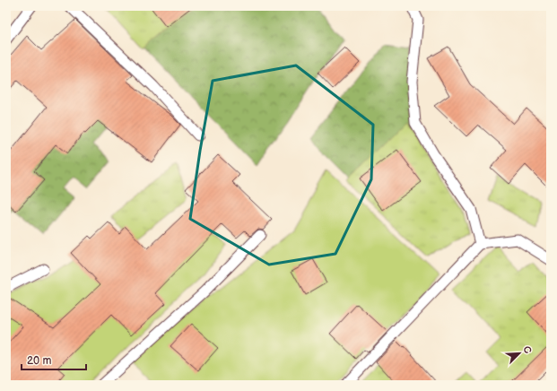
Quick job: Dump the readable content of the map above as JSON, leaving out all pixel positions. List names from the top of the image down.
{
  "scale_bar": "20 m",
  "north": "top right"
}
